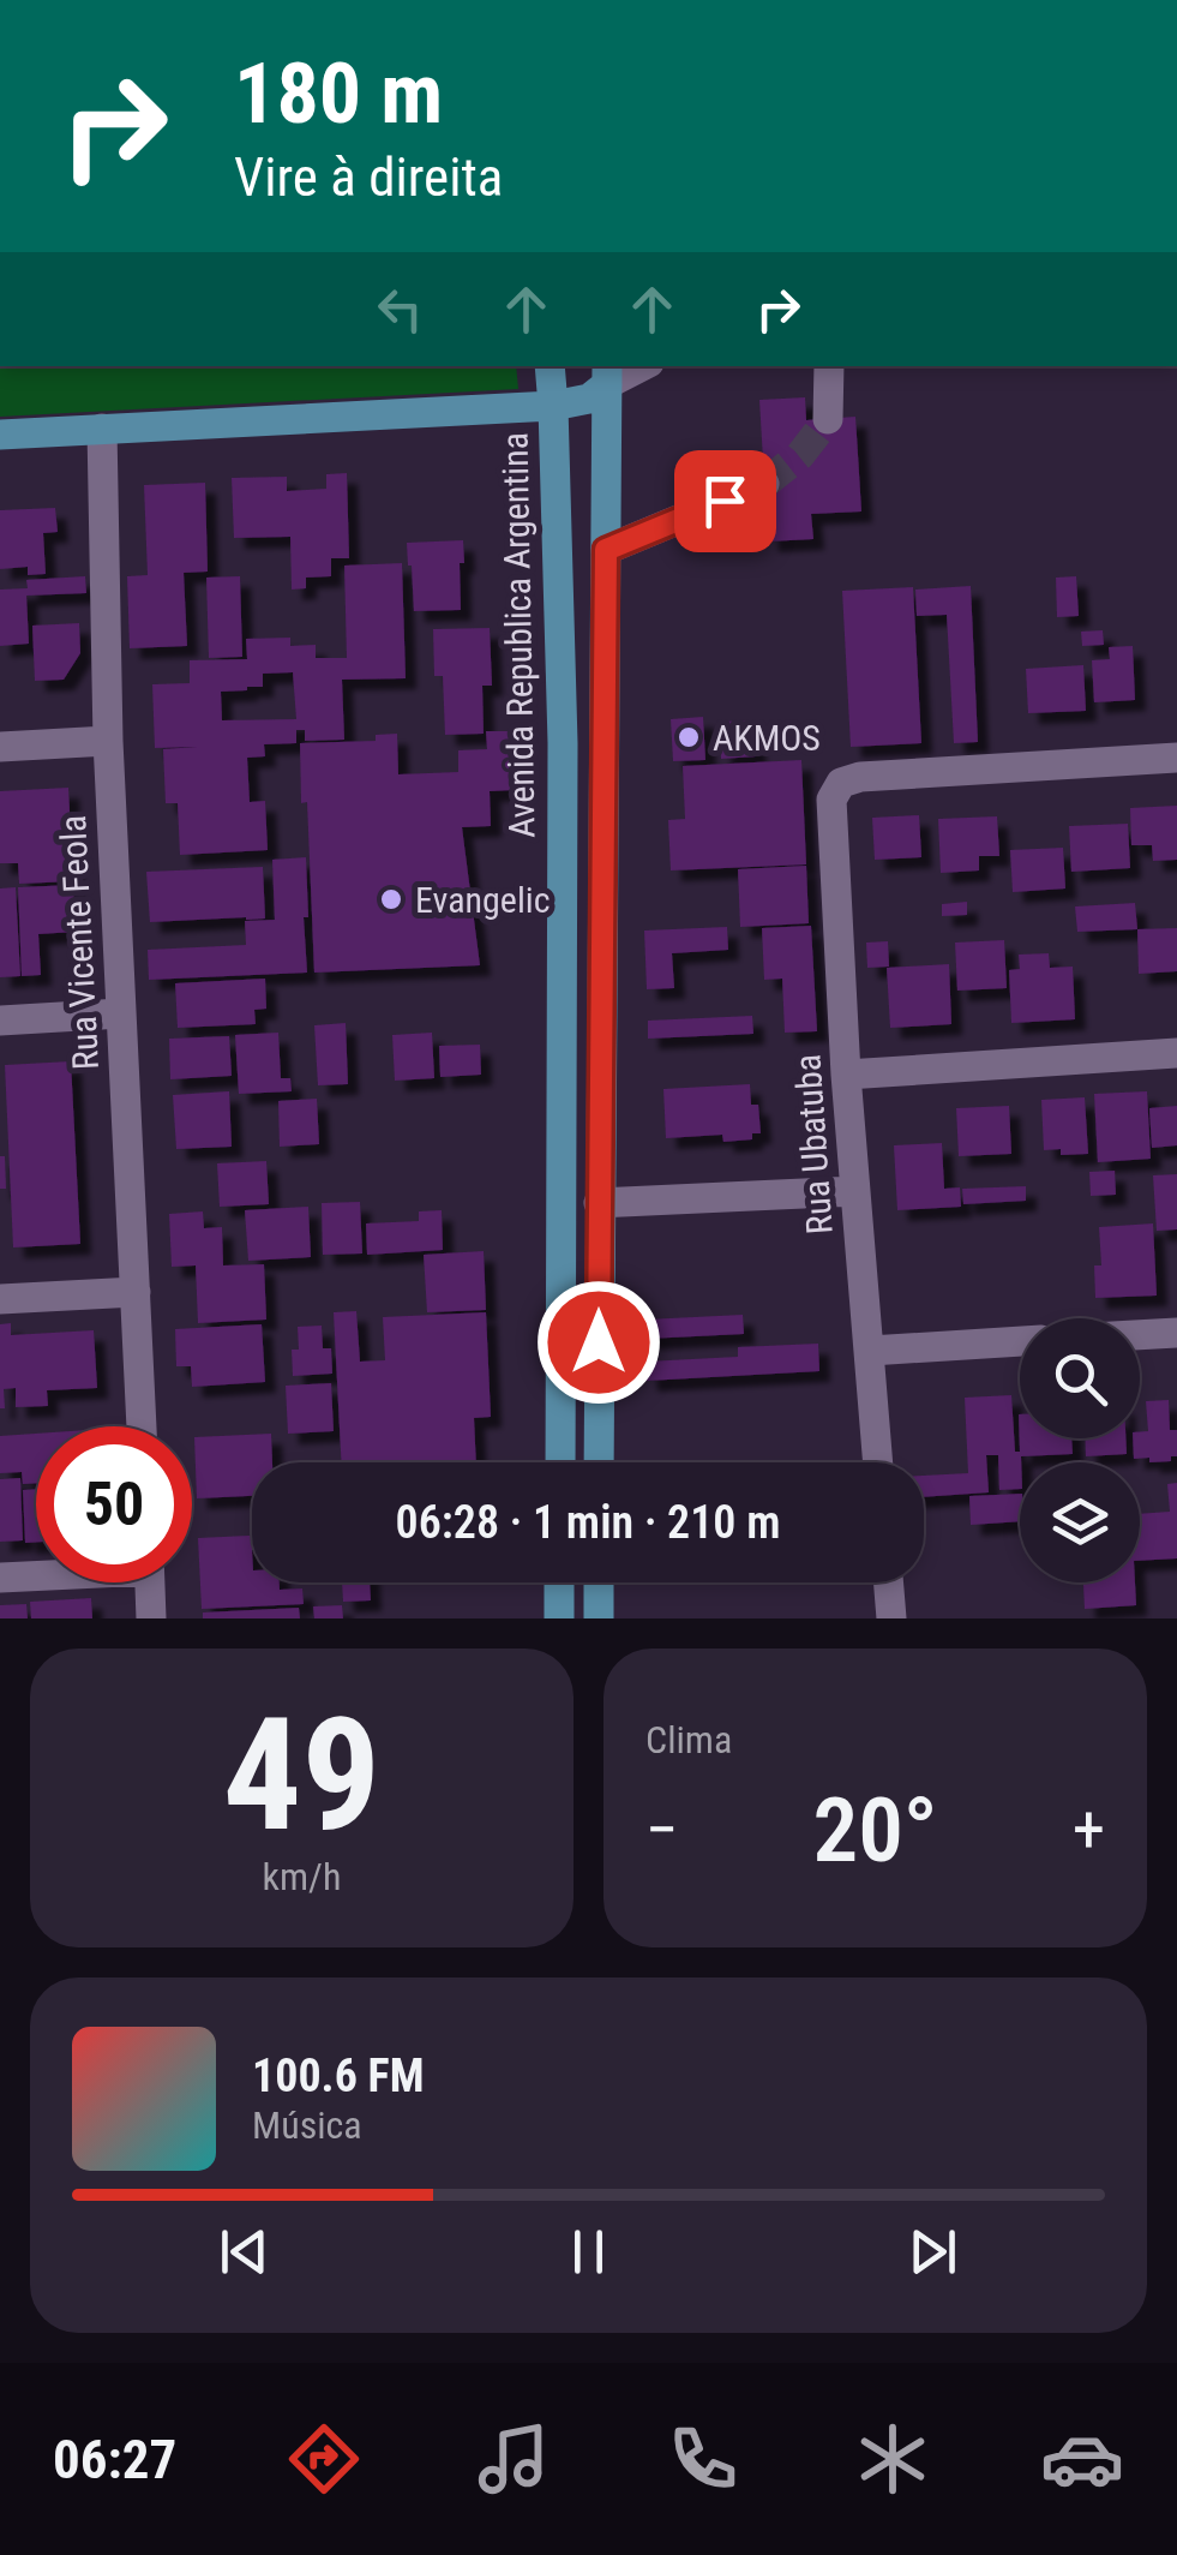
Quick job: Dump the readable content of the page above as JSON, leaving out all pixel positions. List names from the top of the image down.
{
  "streets": {
    "main road": ["Avenida Republica Argentina"],
    "street": ["Rua Vicente Feola", "Rua Ubatuba"]
  },
  "places": ["AKMOS", "Evangelic"],
  "page": {
    "turn": ["180 m", "Vire à direita"],
    "limit": "50",
    "trip": "06:28 · 1 min · 210 m",
    "tile": [
      ["49", "km/h"],
      "Clima"
    ],
    "heat": ["−", "20°", "+"],
    "song": ["100.6 FM", "Música"],
    "tabs": "06:27"
  }
}
